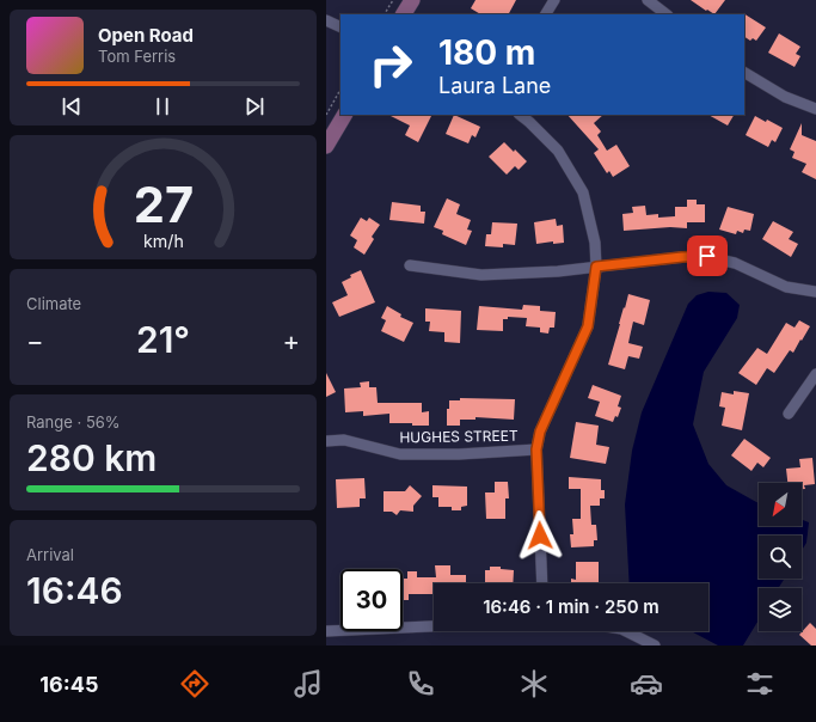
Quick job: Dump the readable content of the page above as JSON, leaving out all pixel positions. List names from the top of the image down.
{
  "streets": {
    "street": ["HUGHES STREET"]
  },
  "north": "bottom left",
  "page": {
    "turn": ["180 m", "Laura Lane"],
    "song": ["Open Road", "Tom Ferris"],
    "tile": [
      "Climate",
      ["Range · 56%", "280 km"],
      ["Arrival", "16:46"]
    ],
    "heat": ["−", "21°", "+"],
    "limit": "30",
    "trip": "16:46 · 1 min · 250 m",
    "tabs": "16:45",
    "gauge": ["27", "km/h"]
  }
}
